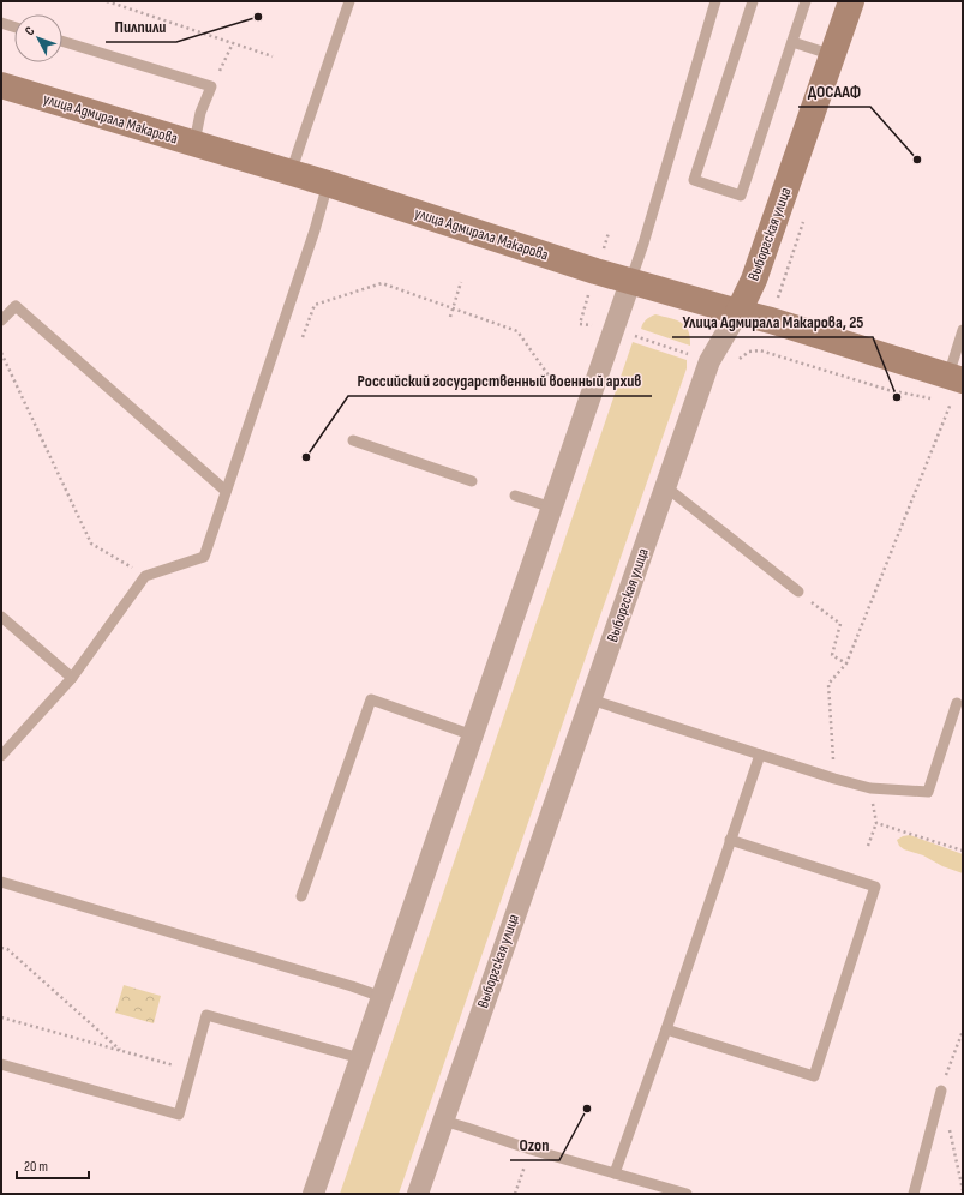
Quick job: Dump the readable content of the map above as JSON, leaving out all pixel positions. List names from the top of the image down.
{
  "streets": {
    "street": ["улица Адмирала Макарова", "Выборгская улица"]
  },
  "crossings": [
    ["улица Адмирала Макарова", "Выборгская улица"]
  ],
  "places": [
    "Пилпили",
    "ДОСААФ",
    "Улица Адмирала Макарова, 25",
    "Российский государственный военный архив",
    "Ozon"
  ],
  "scale_bar": "20 m",
  "north": "top left"
}
